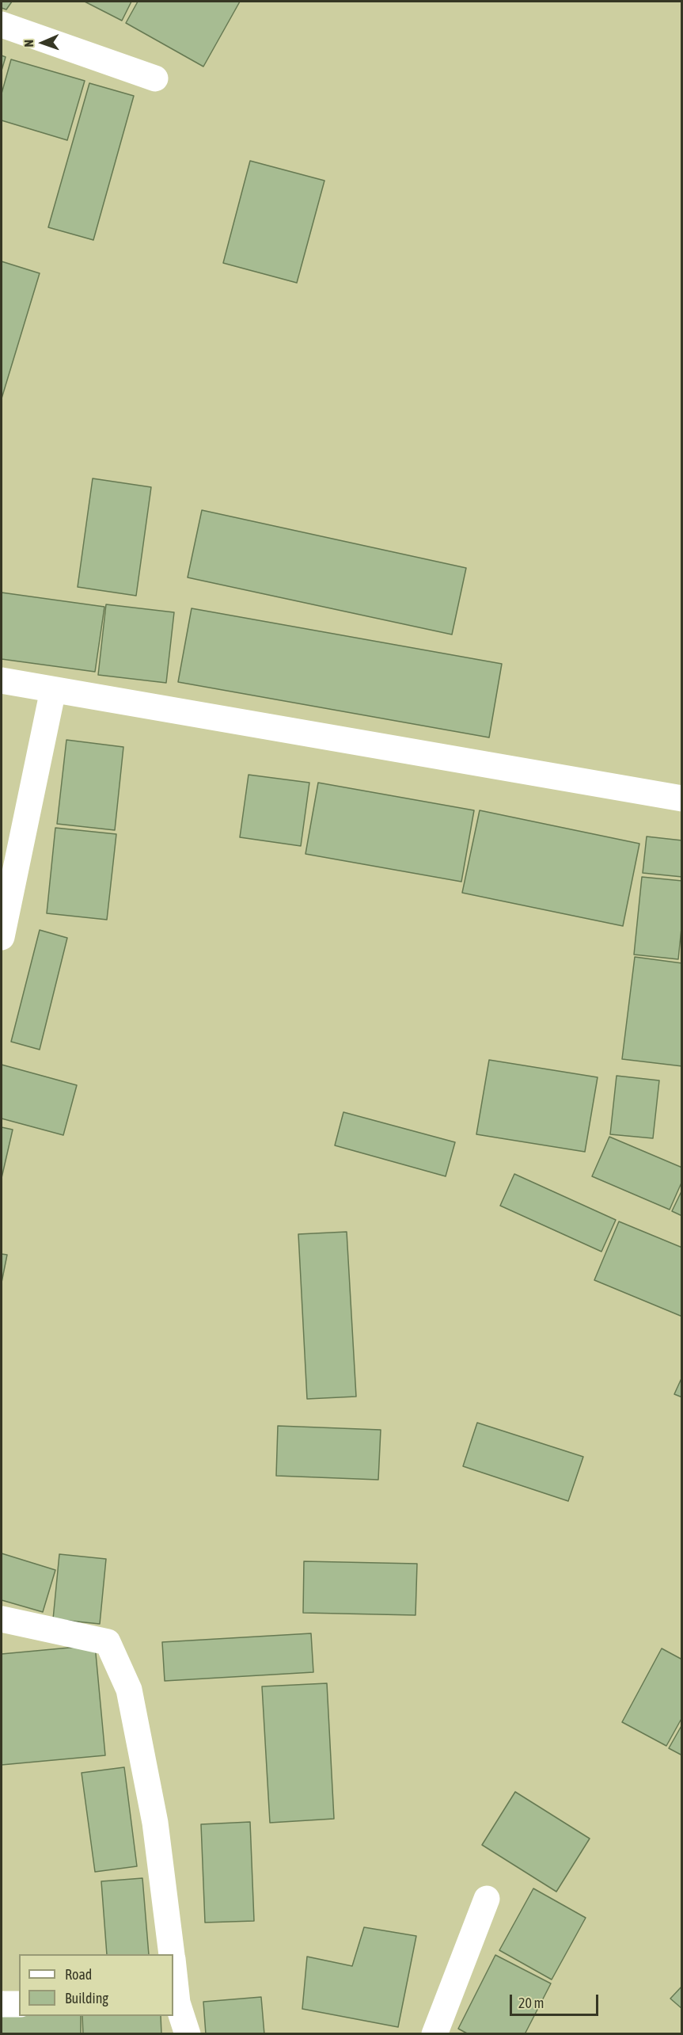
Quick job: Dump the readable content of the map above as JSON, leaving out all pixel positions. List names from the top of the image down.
{
  "legend": ["Road", "Building"],
  "scale_bar": "20 m",
  "north": "left"
}
